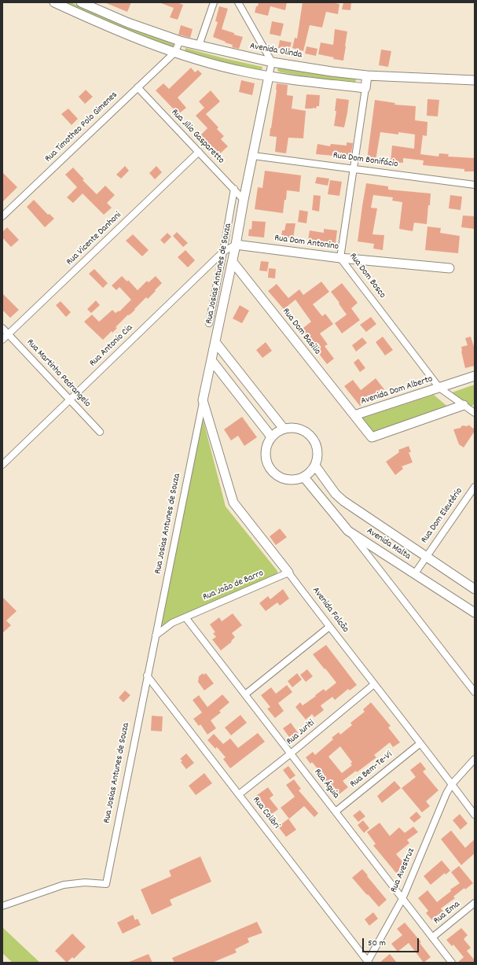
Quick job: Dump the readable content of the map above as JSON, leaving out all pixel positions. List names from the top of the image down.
{
  "streets": {
    "street": [
      "Avenida Olinda",
      "Rua Timotheo Polo Gimenes",
      "Rua Jilio Gasparetto",
      "Rua Dom Bonifácio",
      "Rua Vicente Danhoni",
      "Rua Dom Antonino",
      "Rua Josias Antunes de Souza",
      "Rua Dom Bosco",
      "Rua Dom Basilio",
      "Rua Antonio Cia",
      "Rua Martinho Pedrangelo",
      "Avenida Dom Alberto",
      "Rua Dom Eleutério",
      "Avenida Malta",
      "Rua João de Barro",
      "Avenida Falcão",
      "Rua Juriti",
      "Rua Bem-Te-Vi",
      "Rua Águia",
      "Rua Colibri",
      "Rua Avestruz",
      "Rua Ema"
    ]
  },
  "crossings": [
    ["Avenida Olinda", "Rua Josias Antunes de Souza"],
    ["Avenida Olinda", "Rua Dom Bosco"],
    ["Rua Timotheo Polo Gimenes", "Rua Jilio Gasparetto"],
    ["Rua Jilio Gasparetto", "Rua Vicente Danhoni"],
    ["Rua Jilio Gasparetto", "Rua Josias Antunes de Souza"],
    ["Rua Dom Bonifácio", "Rua Josias Antunes de Souza"],
    ["Rua Dom Bonifácio", "Rua Dom Bosco"],
    ["Rua Vicente Danhoni", "Rua Martinho Pedrangelo"],
    ["Rua Dom Antonino", "Rua Josias Antunes de Souza"],
    ["Rua Dom Antonino", "Rua Dom Bosco"],
    ["Rua Dom Antonino", "Rua Antonio Cia"],
    ["Rua Josias Antunes de Souza", "Rua Dom Basilio"],
    ["Rua Josias Antunes de Souza", "Rua Antonio Cia"],
    ["Rua Josias Antunes de Souza", "Rua João de Barro"],
    ["Rua Josias Antunes de Souza", "Avenida Falcão"],
    ["Rua Josias Antunes de Souza", "Rua Colibri"],
    ["Rua Dom Bosco", "Avenida Dom Alberto"],
    ["Rua Dom Basilio", "Avenida Dom Alberto"],
    ["Rua Antonio Cia", "Rua Martinho Pedrangelo"],
    ["Rua Dom Eleutério", "Avenida Malta"],
    ["Rua João de Barro", "Avenida Falcão"],
    ["Rua João de Barro", "Rua Águia"],
    ["Avenida Falcão", "Rua Juriti"],
    ["Avenida Falcão", "Rua Bem-Te-Vi"],
    ["Avenida Falcão", "Rua Avestruz"],
    ["Rua Juriti", "Rua Águia"],
    ["Rua Juriti", "Rua Colibri"],
    ["Rua Bem-Te-Vi", "Rua Águia"],
    ["Rua Águia", "Rua Avestruz"],
    ["Rua Águia", "Rua Ema"],
    ["Rua Colibri", "Rua Avestruz"]
  ],
  "scale_bar": "50 m"
}
